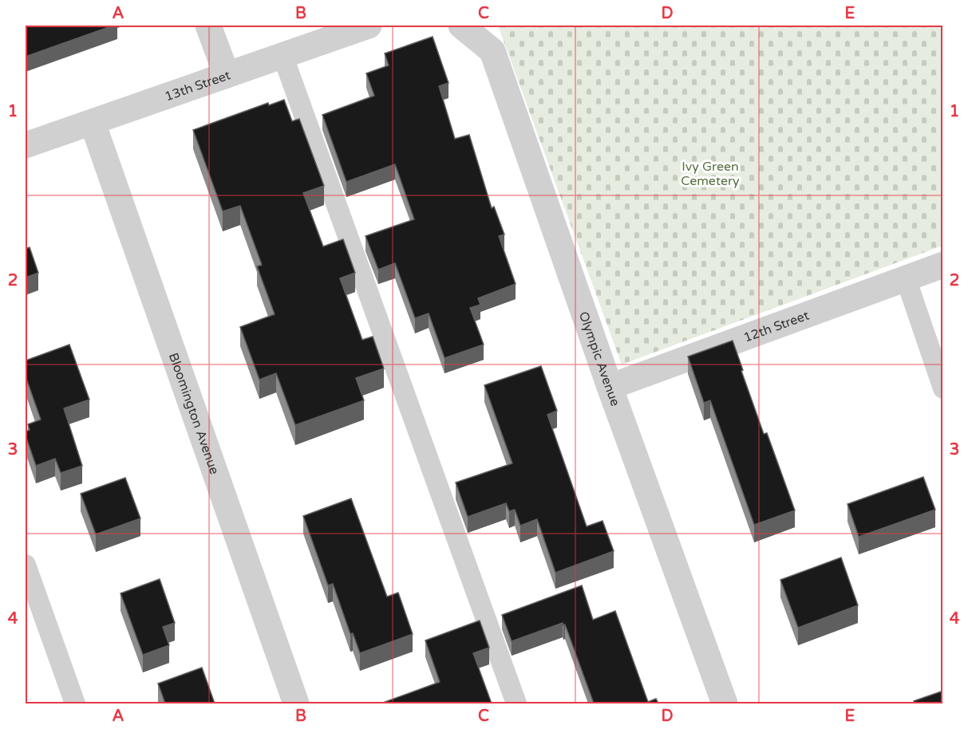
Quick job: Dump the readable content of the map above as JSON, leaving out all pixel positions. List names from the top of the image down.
{
  "streets": {
    "street": [
      "13th Street",
      "12th Street",
      "Olympic Avenue",
      "Bloomington Avenue"
    ]
  },
  "crossings": [
    ["13th Street", "Bloomington Avenue"],
    ["12th Street", "Olympic Avenue"]
  ],
  "parks": ["Ivy Green Cemetery"],
  "grid": {
    "columns": [
      "A",
      "B",
      "C",
      "D",
      "E"
    ],
    "rows": [
      "1",
      "2",
      "3",
      "4"
    ]
  }
}
